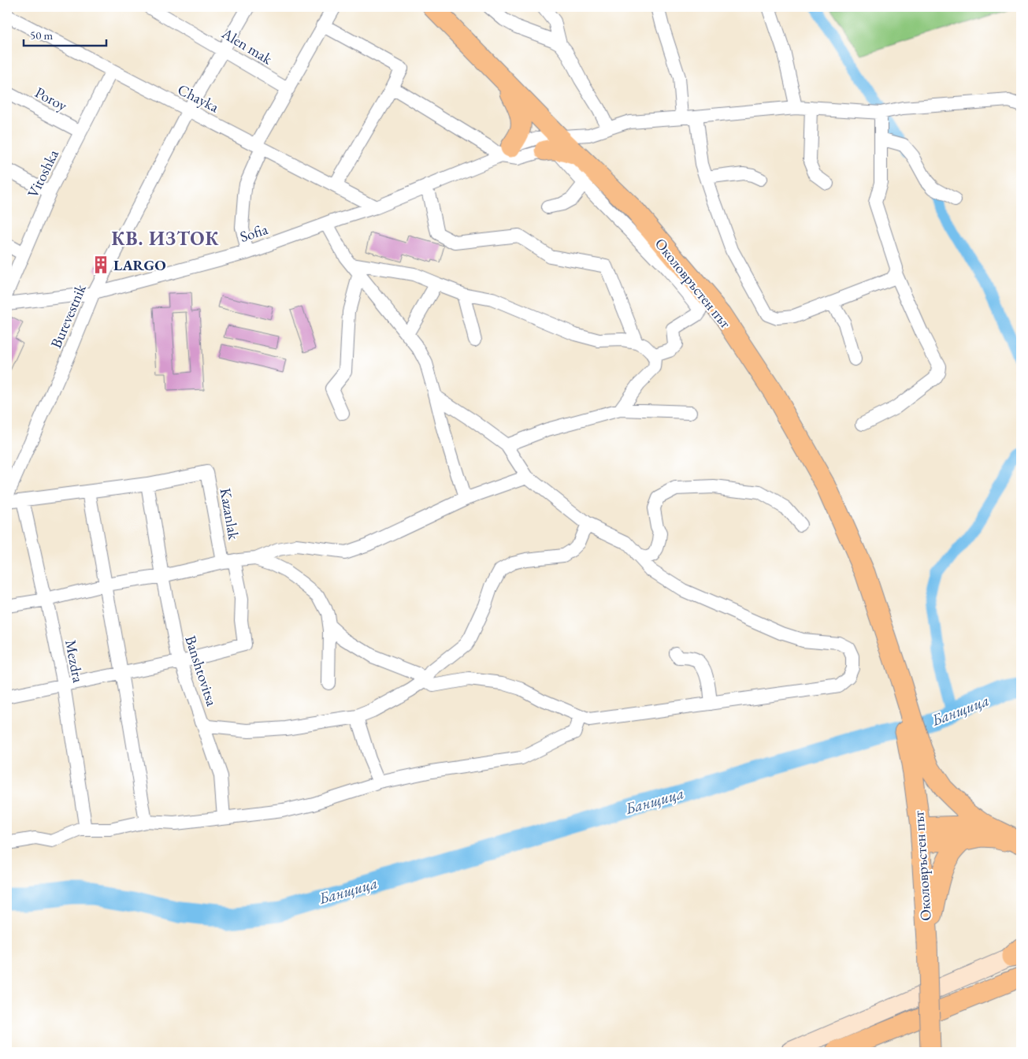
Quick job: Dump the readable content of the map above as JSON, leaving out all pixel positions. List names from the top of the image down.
{
  "streets": {
    "main road": ["Околовръстен път"],
    "street": [
      "Alen mak",
      "Chayka",
      "Poroy",
      "Vitoshka",
      "Sofia",
      "Burevestnik",
      "Kazanlak",
      "Mezdra",
      "Banshtovitsa"
    ]
  },
  "crossings": [
    ["Alen mak", "Burevestnik"],
    ["Chayka", "Vitoshka"],
    ["Chayka", "Sofia"],
    ["Chayka", "Burevestnik"],
    ["Poroy", "Vitoshka"],
    ["Sofia", "Околовръстен път"],
    ["Sofia", "Burevestnik"],
    ["Kazanlak", "Banshtovitsa"]
  ],
  "districts": ["КВ. ИЗТОК"],
  "water": ["Банщица"],
  "places": {
    "building": ["LARGO"]
  },
  "scale_bar": "50 m"
}
